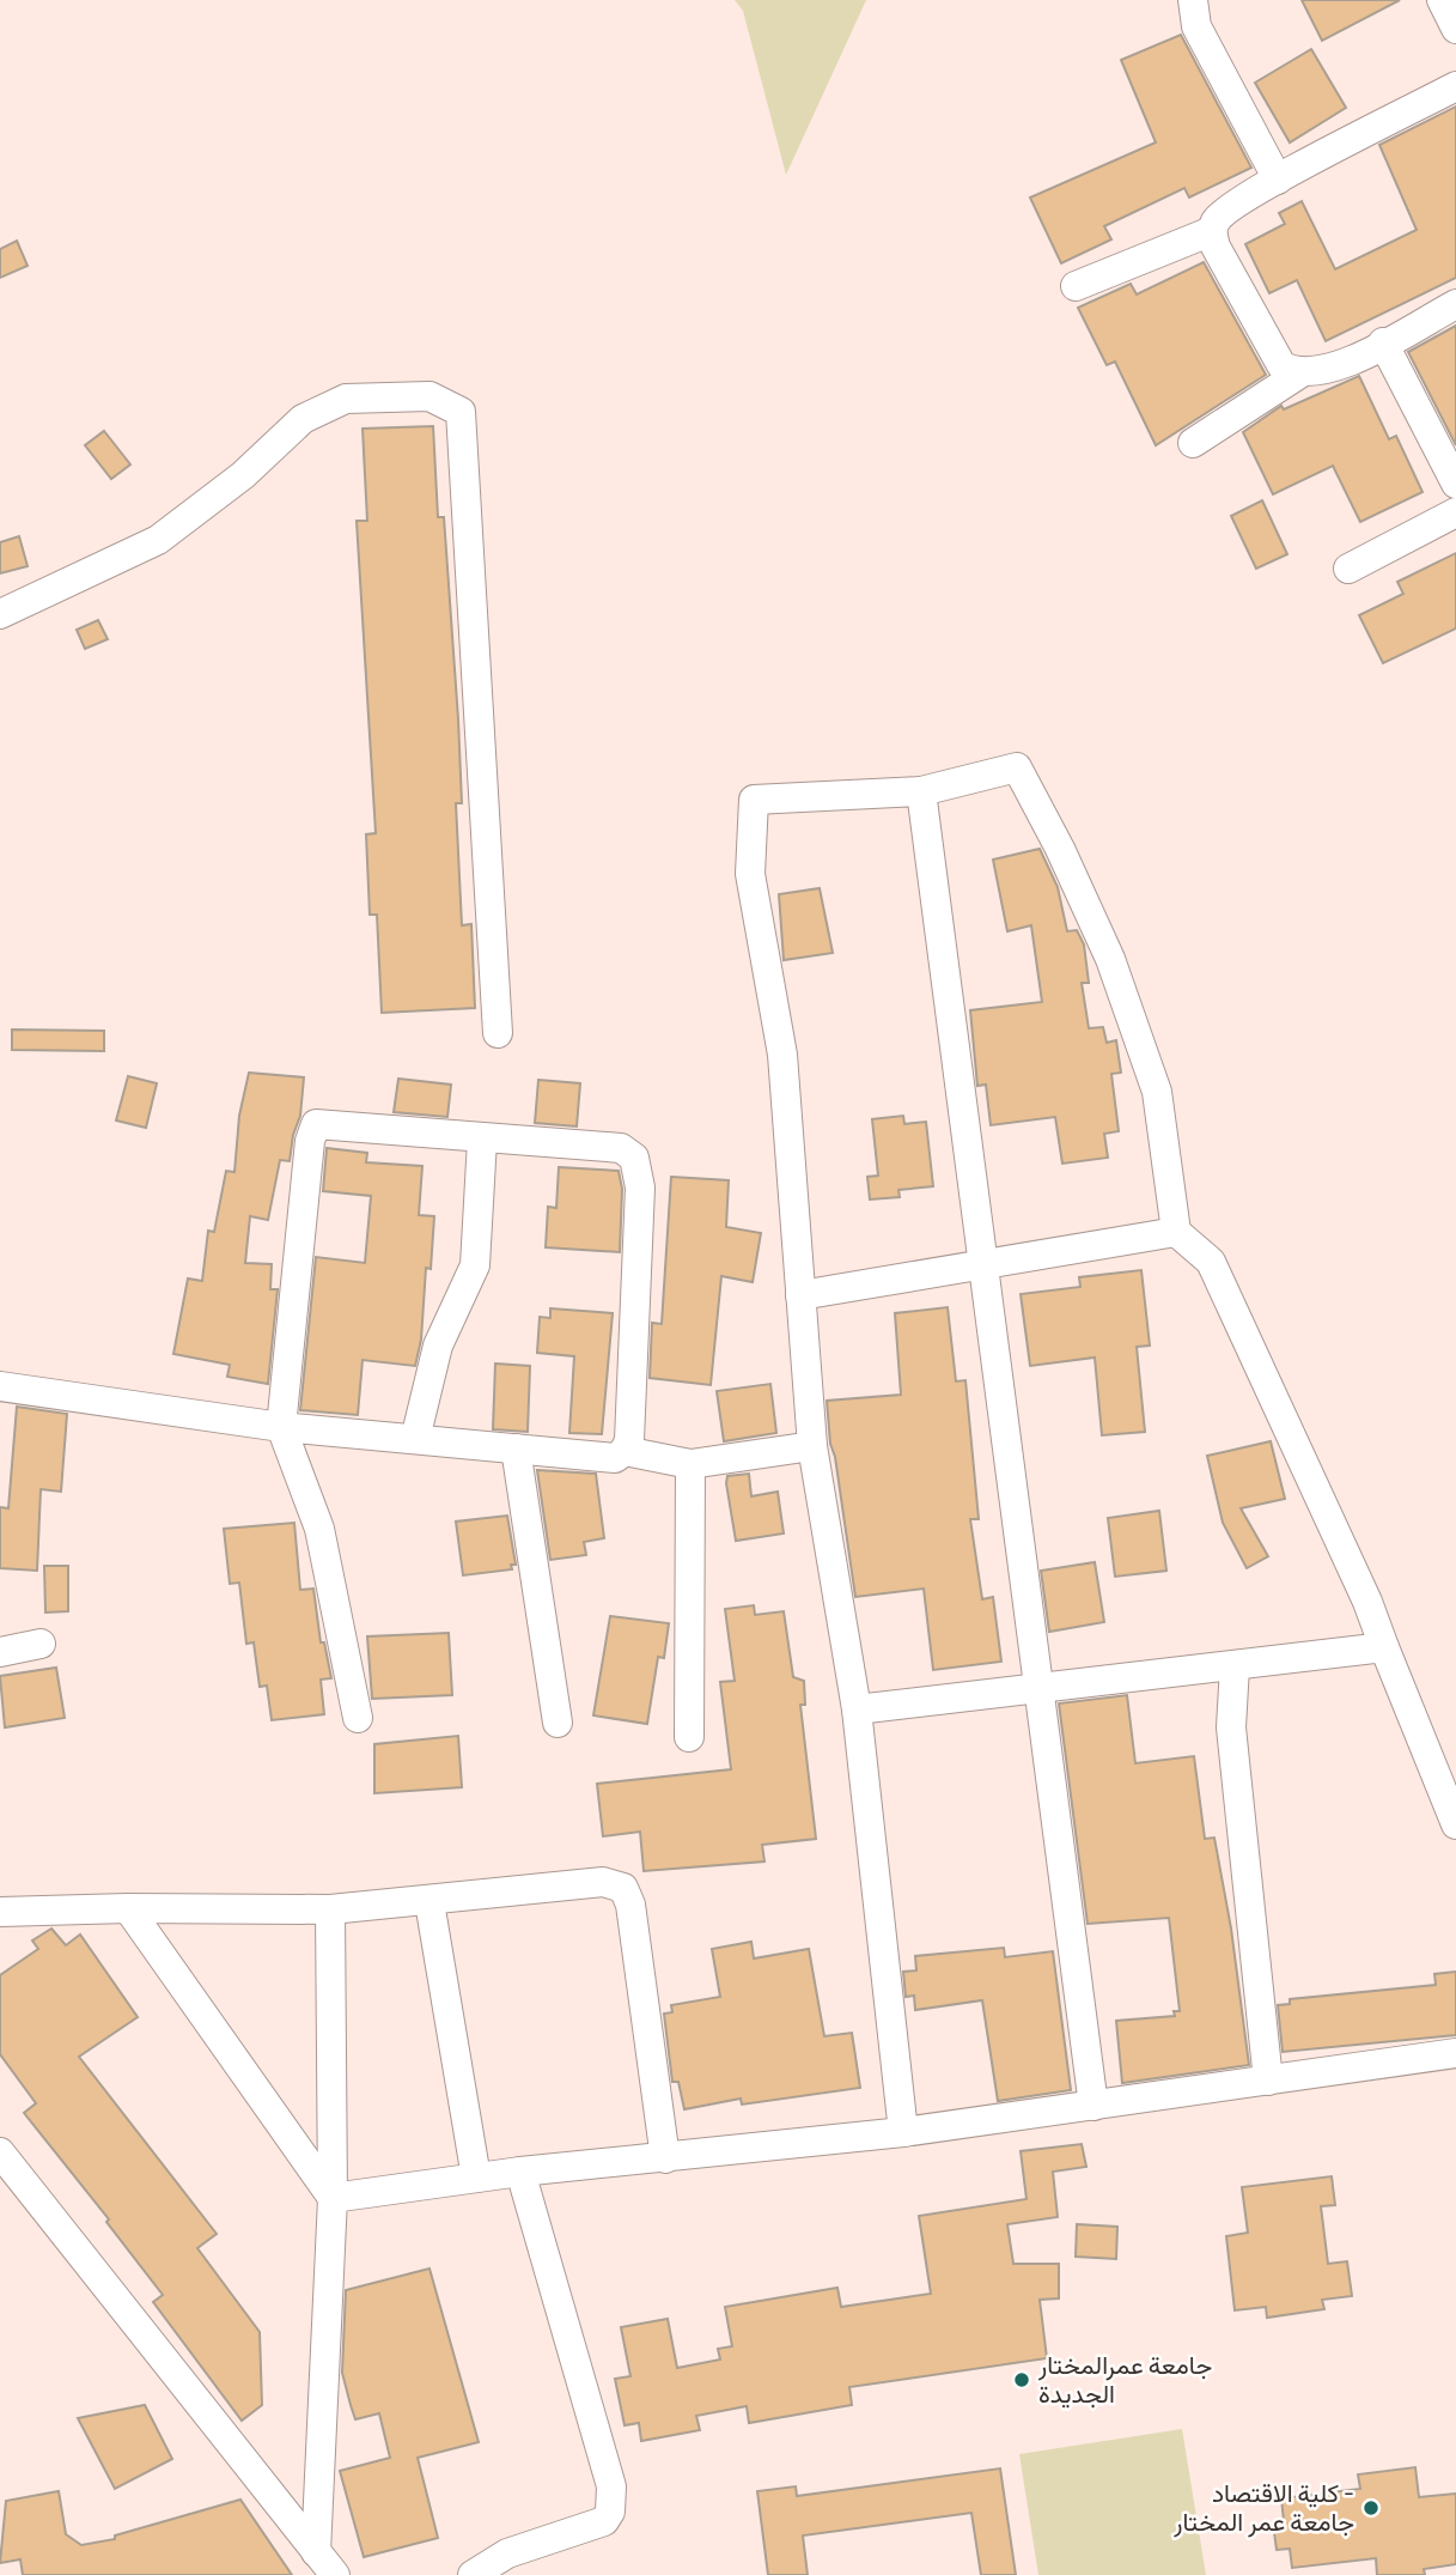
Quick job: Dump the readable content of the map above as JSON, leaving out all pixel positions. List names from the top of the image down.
{
  "places": ["جامعة عمرالمختار الجديدة", "كلية الاقتصاد - جامعة عمر المختار"]
}
